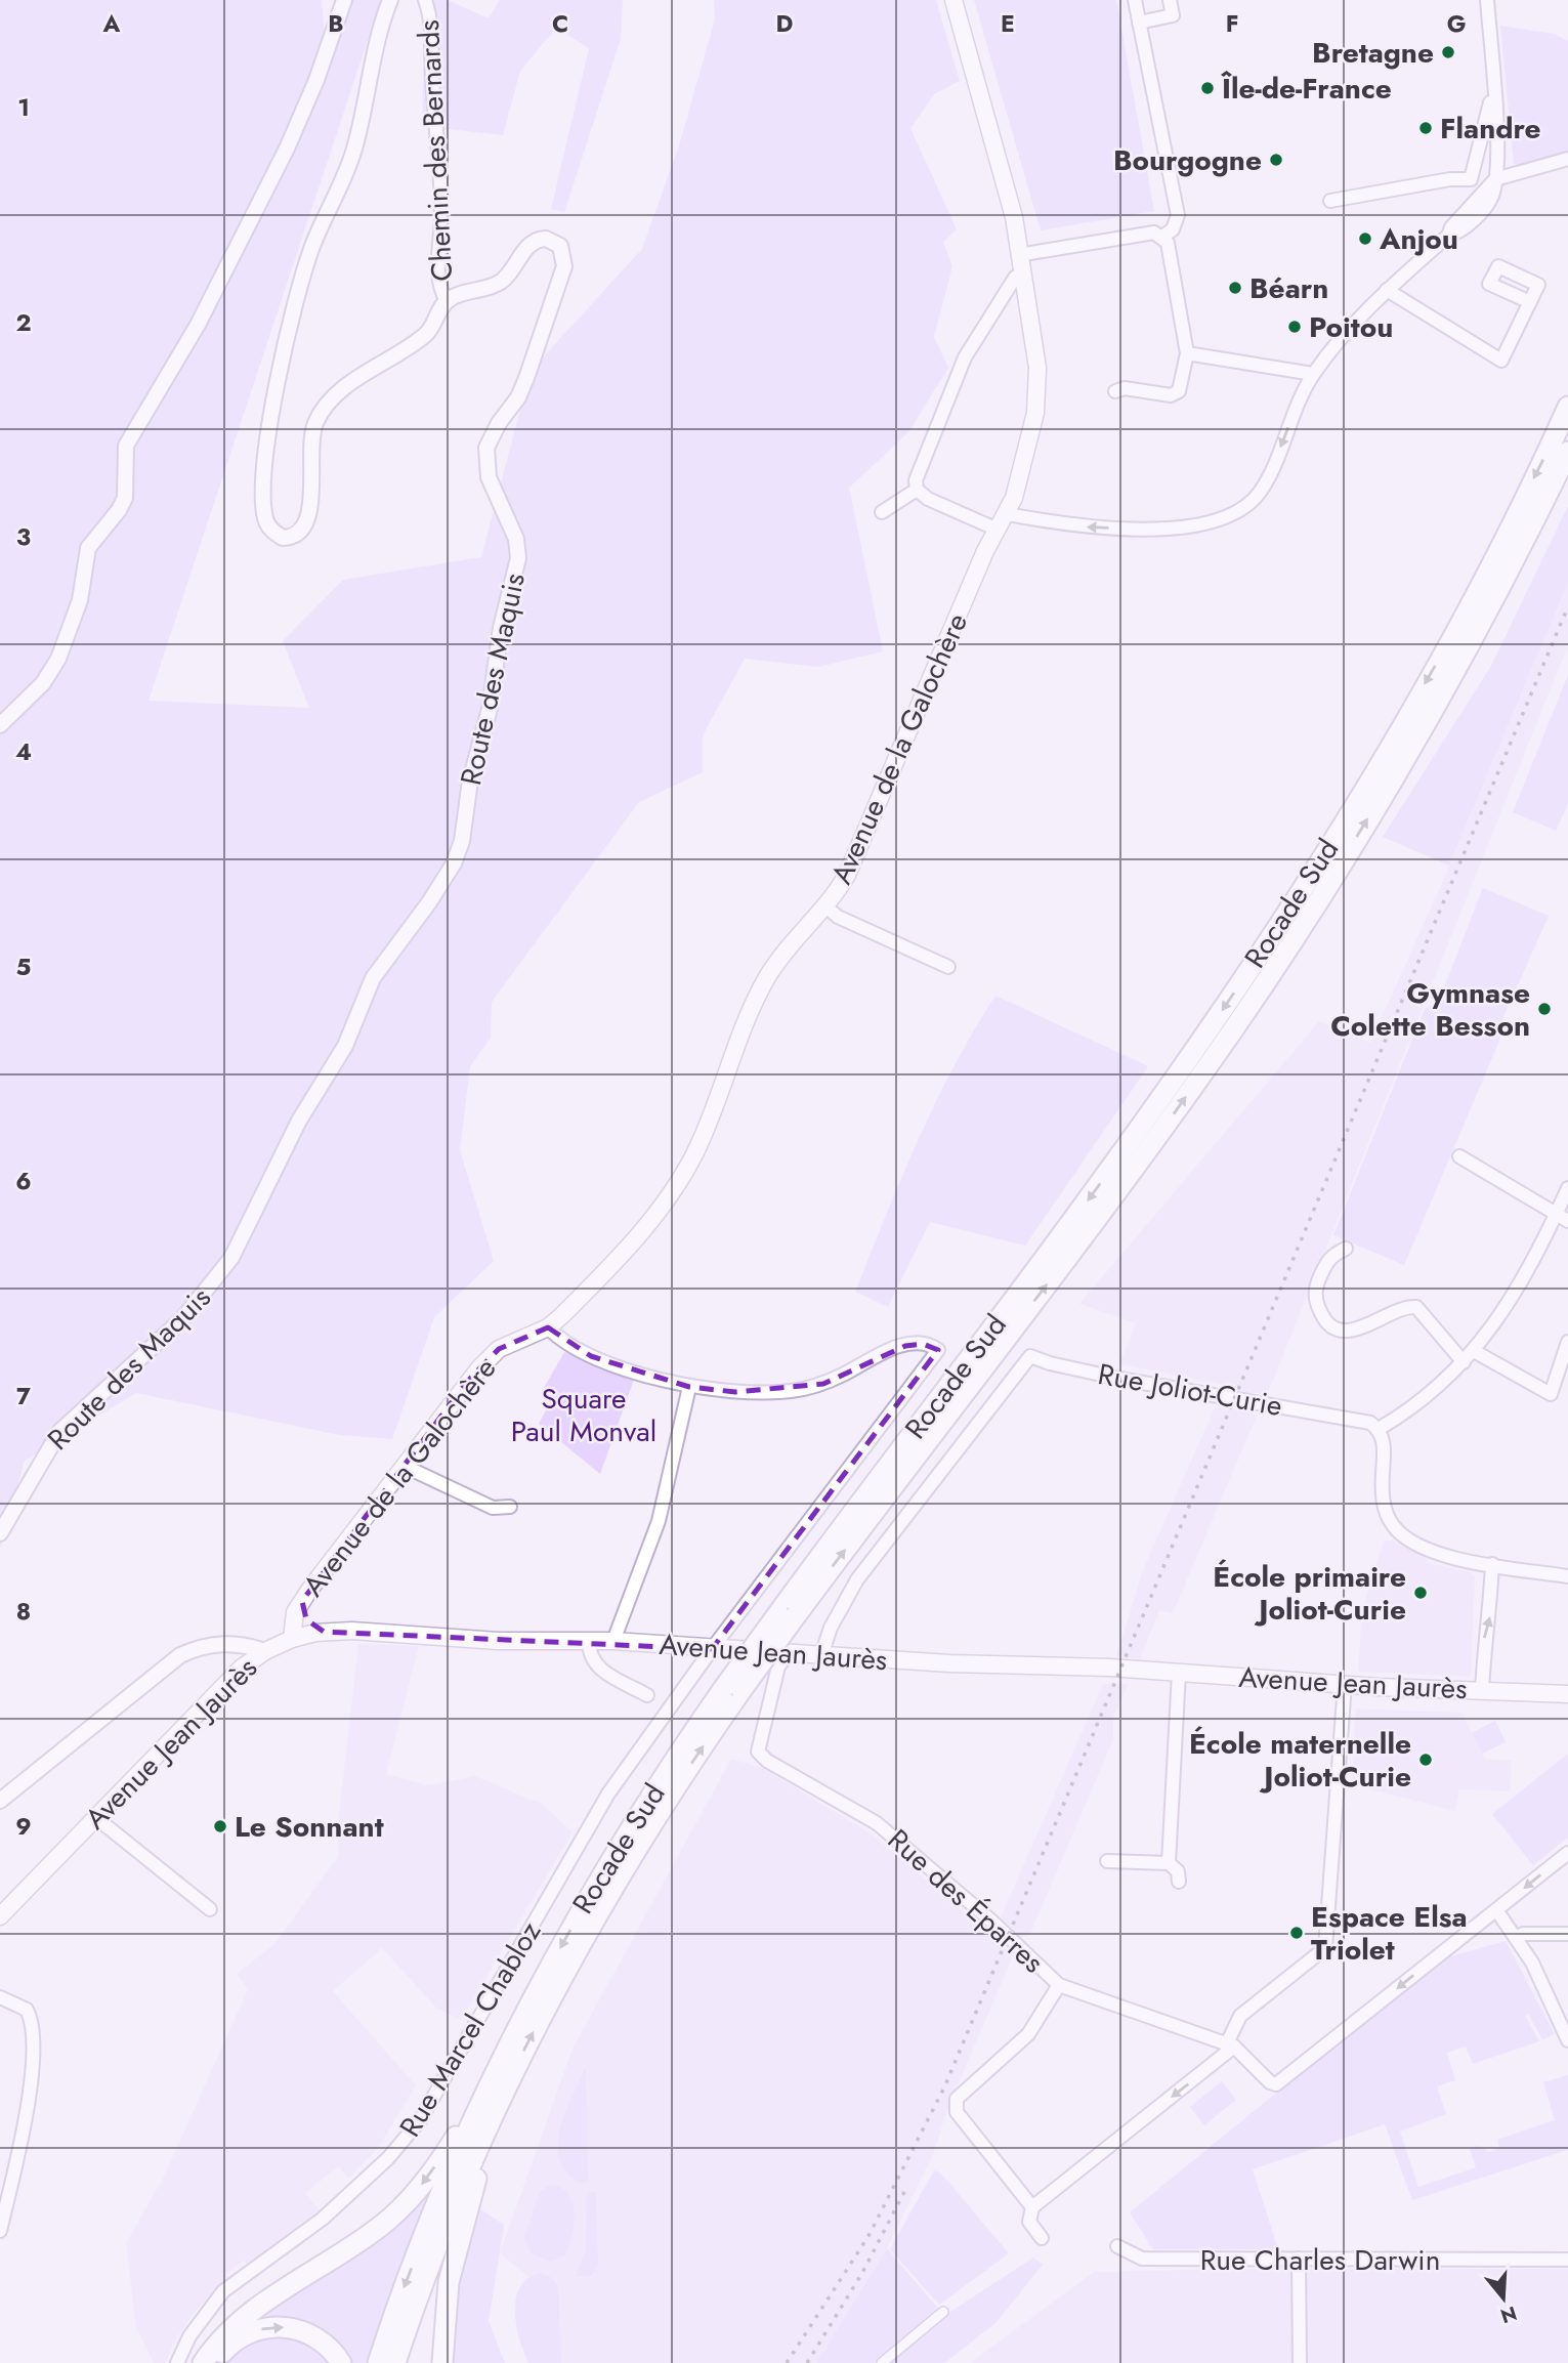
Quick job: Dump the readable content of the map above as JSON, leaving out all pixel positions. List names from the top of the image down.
{
  "streets": {
    "highway": ["Rocade Sud"],
    "main road": ["Avenue de la Galochère", "Avenue Jean Jaurès"],
    "street": [
      "Chemin des Bernards",
      "Route des Maquis",
      "Rue Joliot-Curie",
      "Rue des Éparres",
      "Rue Marcel Chabloz",
      "Rue Charles Darwin"
    ]
  },
  "crossings": [
    ["Chemin des Bernards", "Route des Maquis"],
    ["Avenue de la Galochère", "Avenue Jean Jaurès"],
    ["Rue Joliot-Curie", "Avenue Jean Jaurès"],
    ["Avenue Jean Jaurès", "Rue des Éparres"],
    ["Avenue Jean Jaurès", "Rue Marcel Chabloz"]
  ],
  "parks": ["Square Paul Monval"],
  "places": [
    "Bretagne",
    "Île-de-France",
    "Flandre",
    "Bourgogne",
    "Anjou",
    "Béarn",
    "Poitou",
    "Gymnase Colette Besson",
    "École primaire Joliot-Curie",
    "École maternelle Joliot-Curie",
    "Le Sonnant",
    "Espace Elsa Triolet"
  ],
  "north": "bottom",
  "grid": {
    "columns": [
      "A",
      "B",
      "C",
      "D",
      "E",
      "F",
      "G"
    ],
    "rows": [
      "1",
      "2",
      "3",
      "4",
      "5",
      "6",
      "7",
      "8",
      "9"
    ]
  }
}
